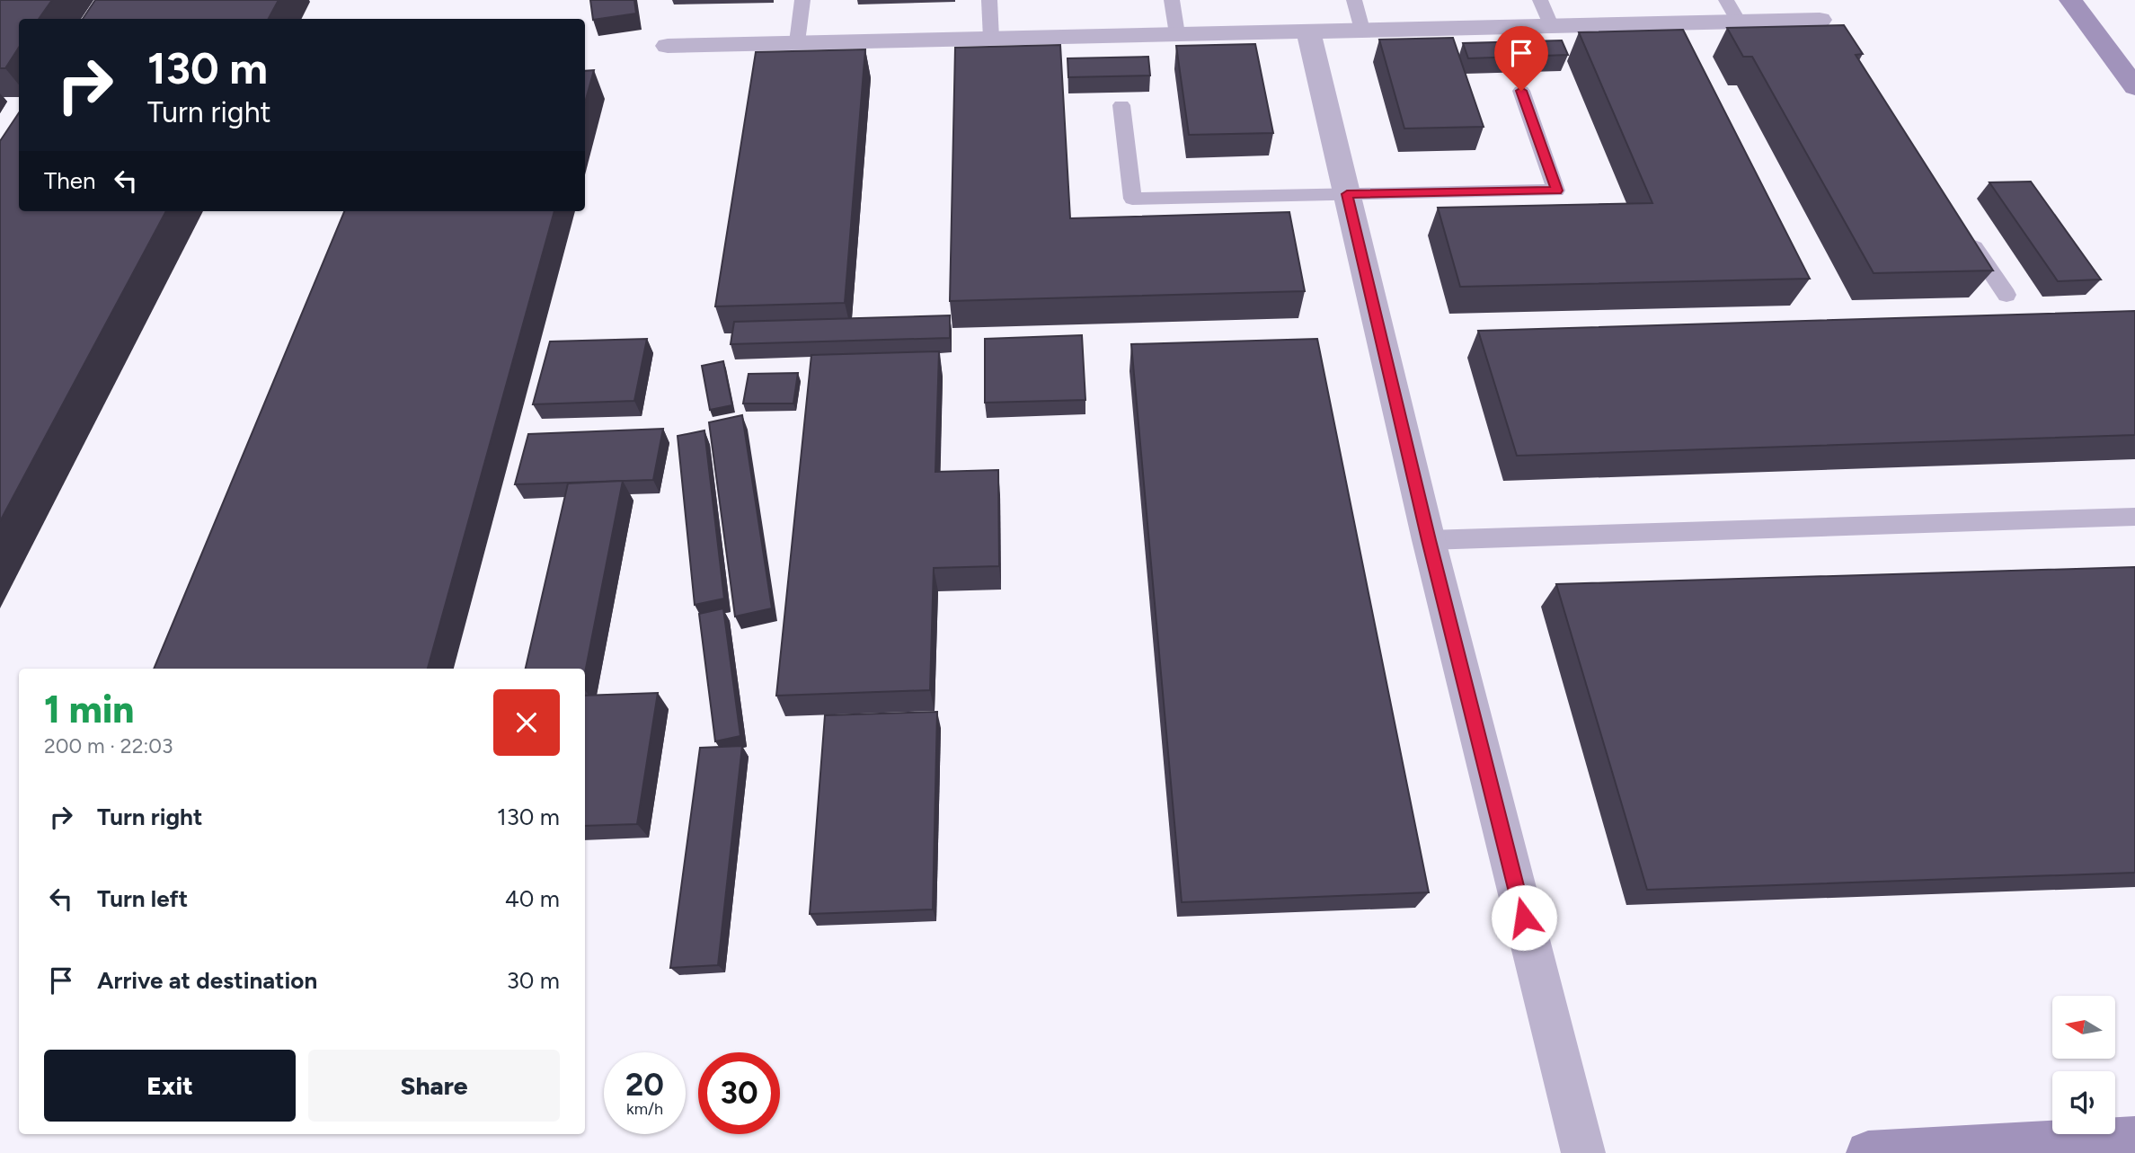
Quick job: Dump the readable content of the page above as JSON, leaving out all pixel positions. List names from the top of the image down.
{
  "north": "left",
  "page": {
    "turn": ["130 m", "Turn right"],
    "then": "Then",
    "heading": ["1 min", "200 m · 22:03"],
    "list": [
      {
        "name": "Turn right",
        "value": "130 m"
      },
      {
        "name": "Turn left",
        "value": "40 m"
      },
      {
        "name": "Arrive at destination",
        "value": "30 m"
      }
    ],
    "buttons": ["Exit", "Share"],
    "speed": "20 km/h",
    "limit": "30"
  }
}
